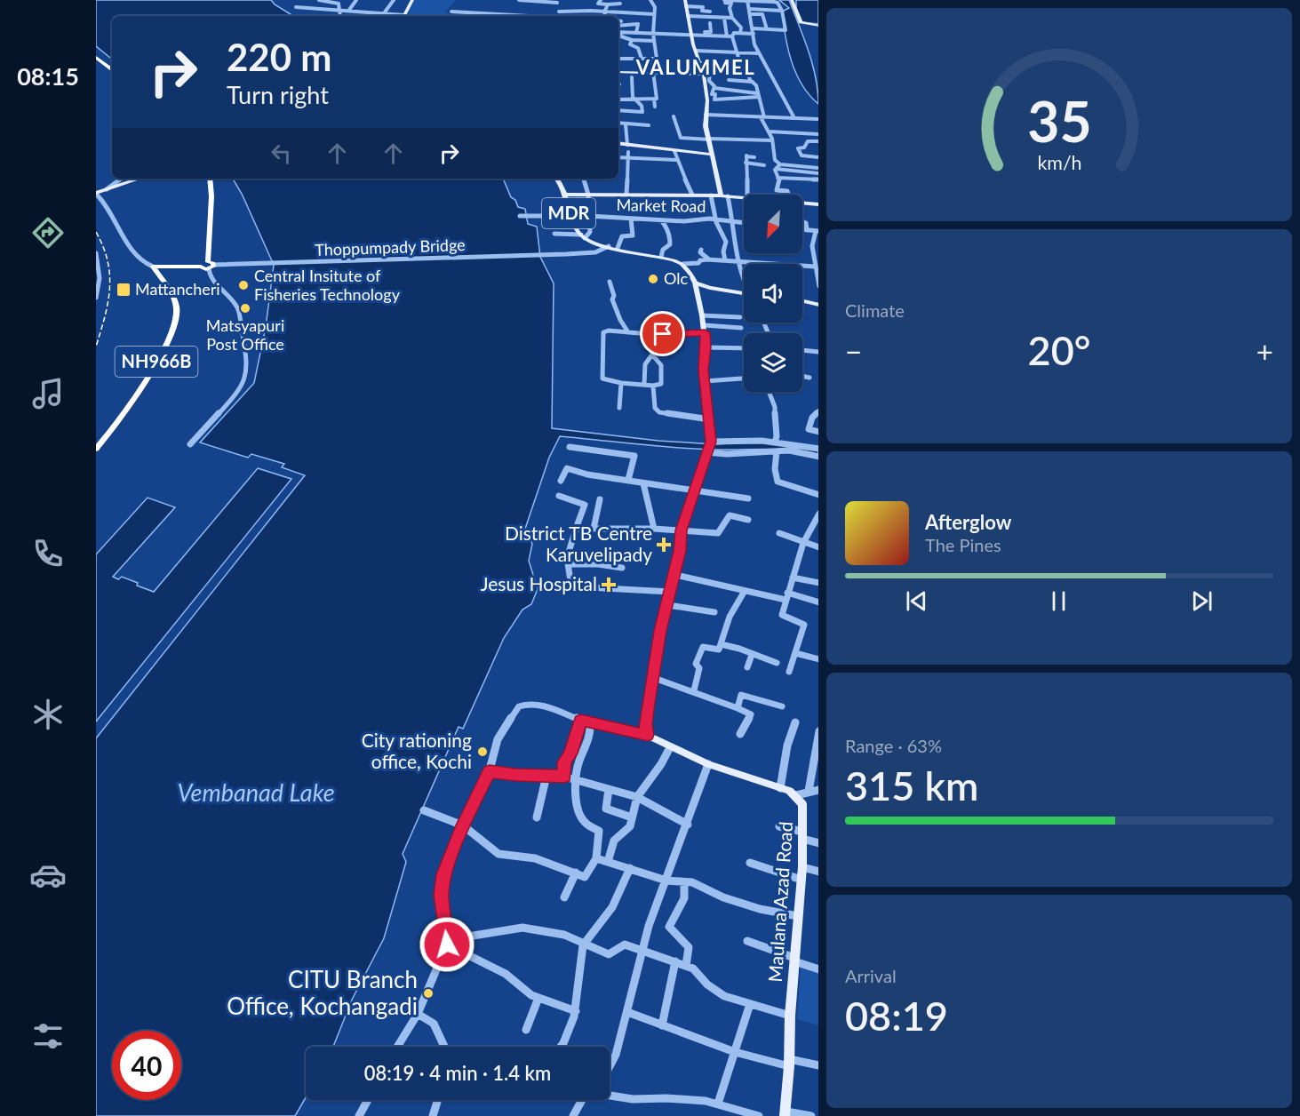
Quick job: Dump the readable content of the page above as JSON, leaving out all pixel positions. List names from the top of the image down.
{
  "streets": {
    "highway": ["NH966B"],
    "main road": ["MDR", "Maulana Azad Road"],
    "street": ["Market Road", "Thoppumpady Bridge"]
  },
  "crossings": [
    ["Market Road", "MDR"],
    ["MDR", "Thoppumpady Bridge"]
  ],
  "districts": ["VALUMMEL"],
  "water": ["Vembanad Lake"],
  "places": {
    "other": [
      "Olc",
      "Central Insitute of Fisheries Technology",
      "Matsyapuri Post Office",
      "City rationing office, Kochi",
      "CITU Branch Office, Kochangadi"
    ],
    "transit": ["Mattancheri"],
    "health": ["District TB Centre Karuvelipady", "Jesus Hospital"]
  },
  "north": "bottom left",
  "page": {
    "tabs": "08:15",
    "turn": ["220 m", "Turn right"],
    "tile": [
      "Climate",
      ["Range · 63%", "315 km"],
      ["Arrival", "08:19"]
    ],
    "heat": ["−", "20°", "+"],
    "song": ["Afterglow", "The Pines"],
    "limit": "40",
    "trip": "08:19 · 4 min · 1.4 km",
    "gauge": ["35", "km/h"]
  }
}
